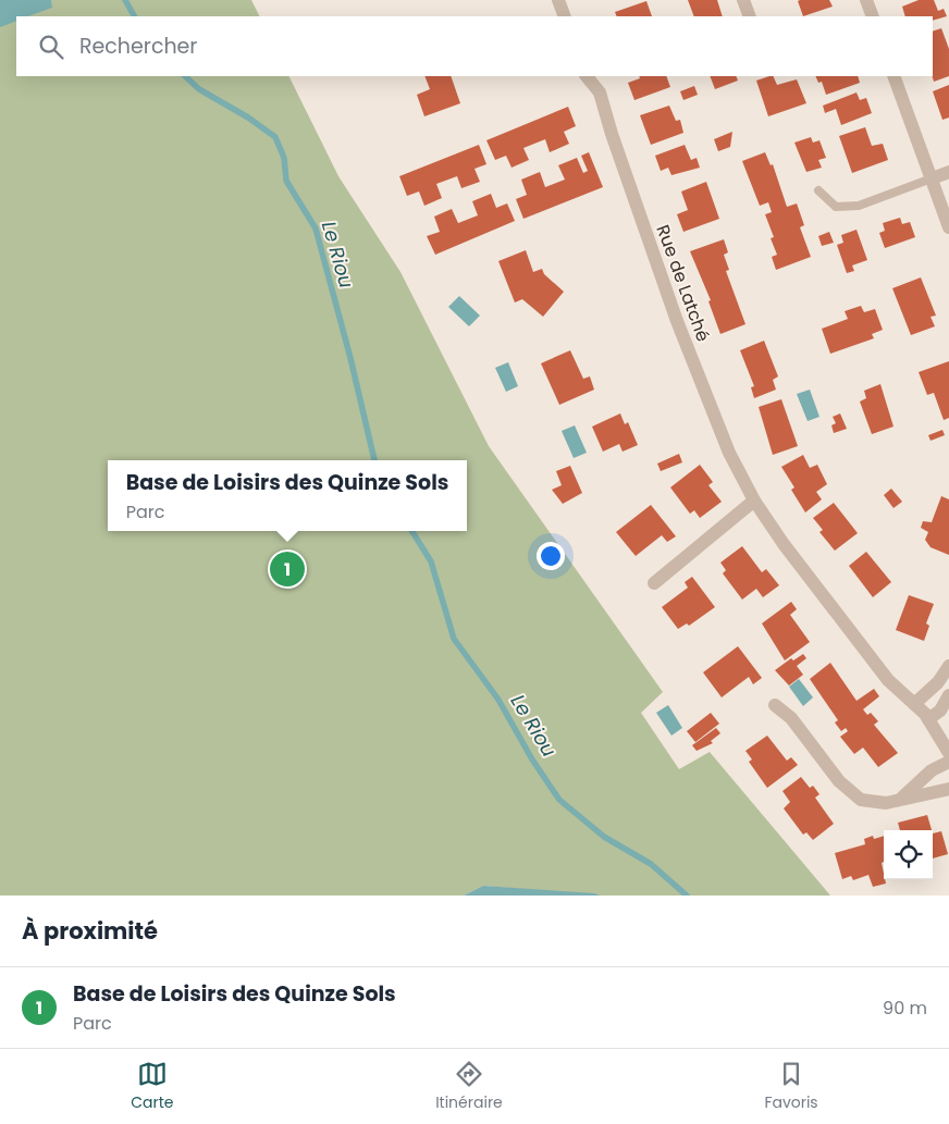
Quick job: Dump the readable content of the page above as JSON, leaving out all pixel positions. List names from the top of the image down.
{
  "streets": {
    "street": ["Rue de Latché"]
  },
  "water": ["Le Riou"],
  "page": {
    "search": "Rechercher",
    "popup": ["Base de Loisirs des Quinze Sols", "Parc"],
    "pins": "1",
    "heading": "À proximité",
    "list": [
      {
        "mark": "1",
        "name": "Base de Loisirs des Quinze Sols",
        "note": "Parc",
        "value": "90 m"
      }
    ],
    "nav": ["Carte", "Itinéraire", "Favoris"]
  }
}
